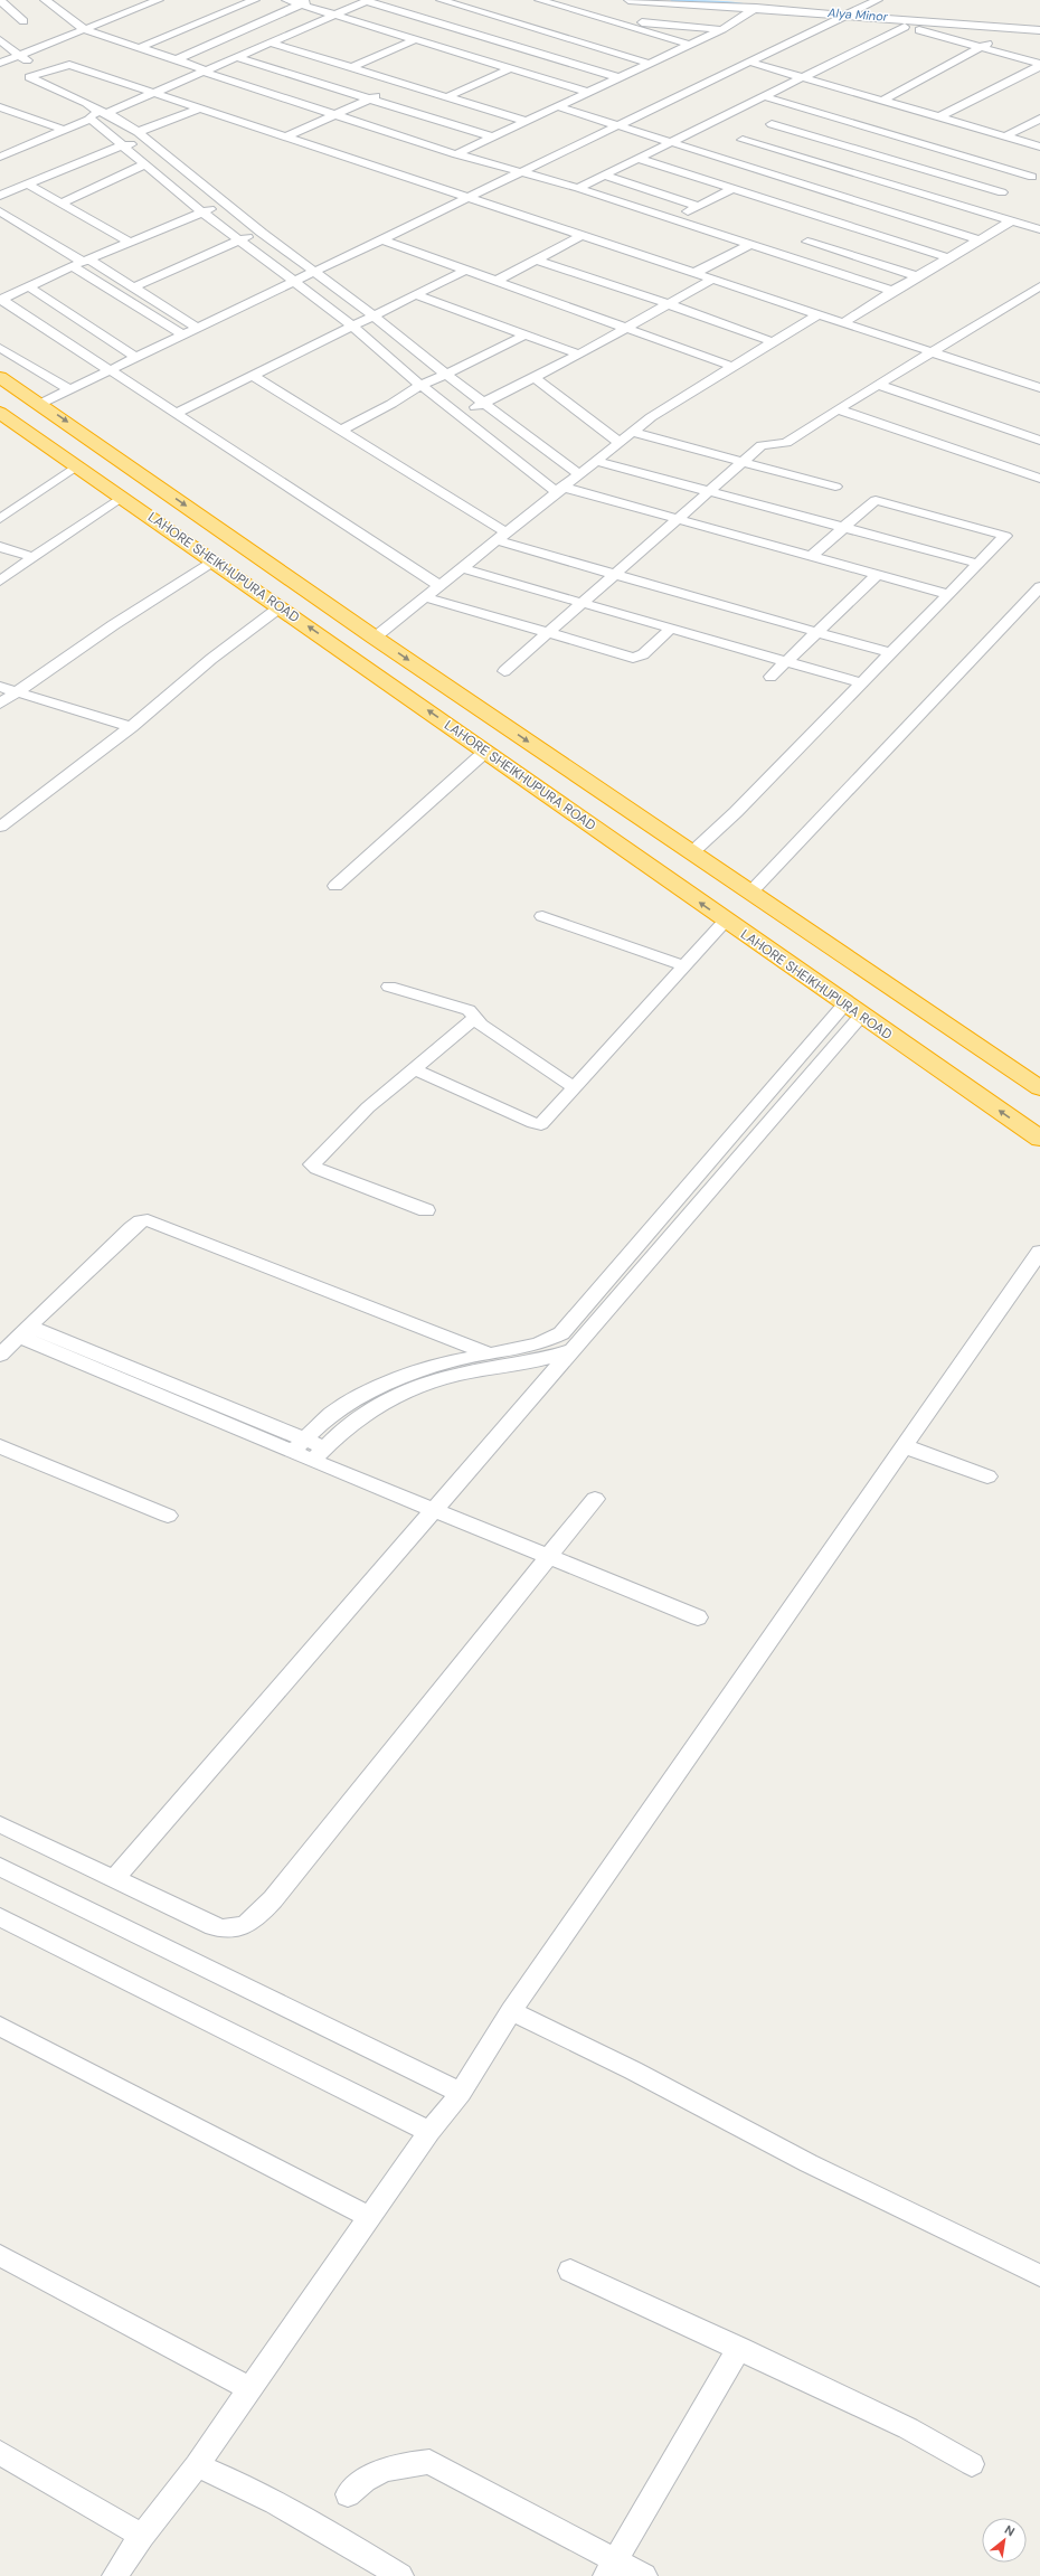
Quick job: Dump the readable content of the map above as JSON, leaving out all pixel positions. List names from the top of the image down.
{
  "streets": {
    "highway": ["LAHORE SHEIKHUPURA ROAD"]
  },
  "water": ["Alya Minor"],
  "north": "top right"
}
